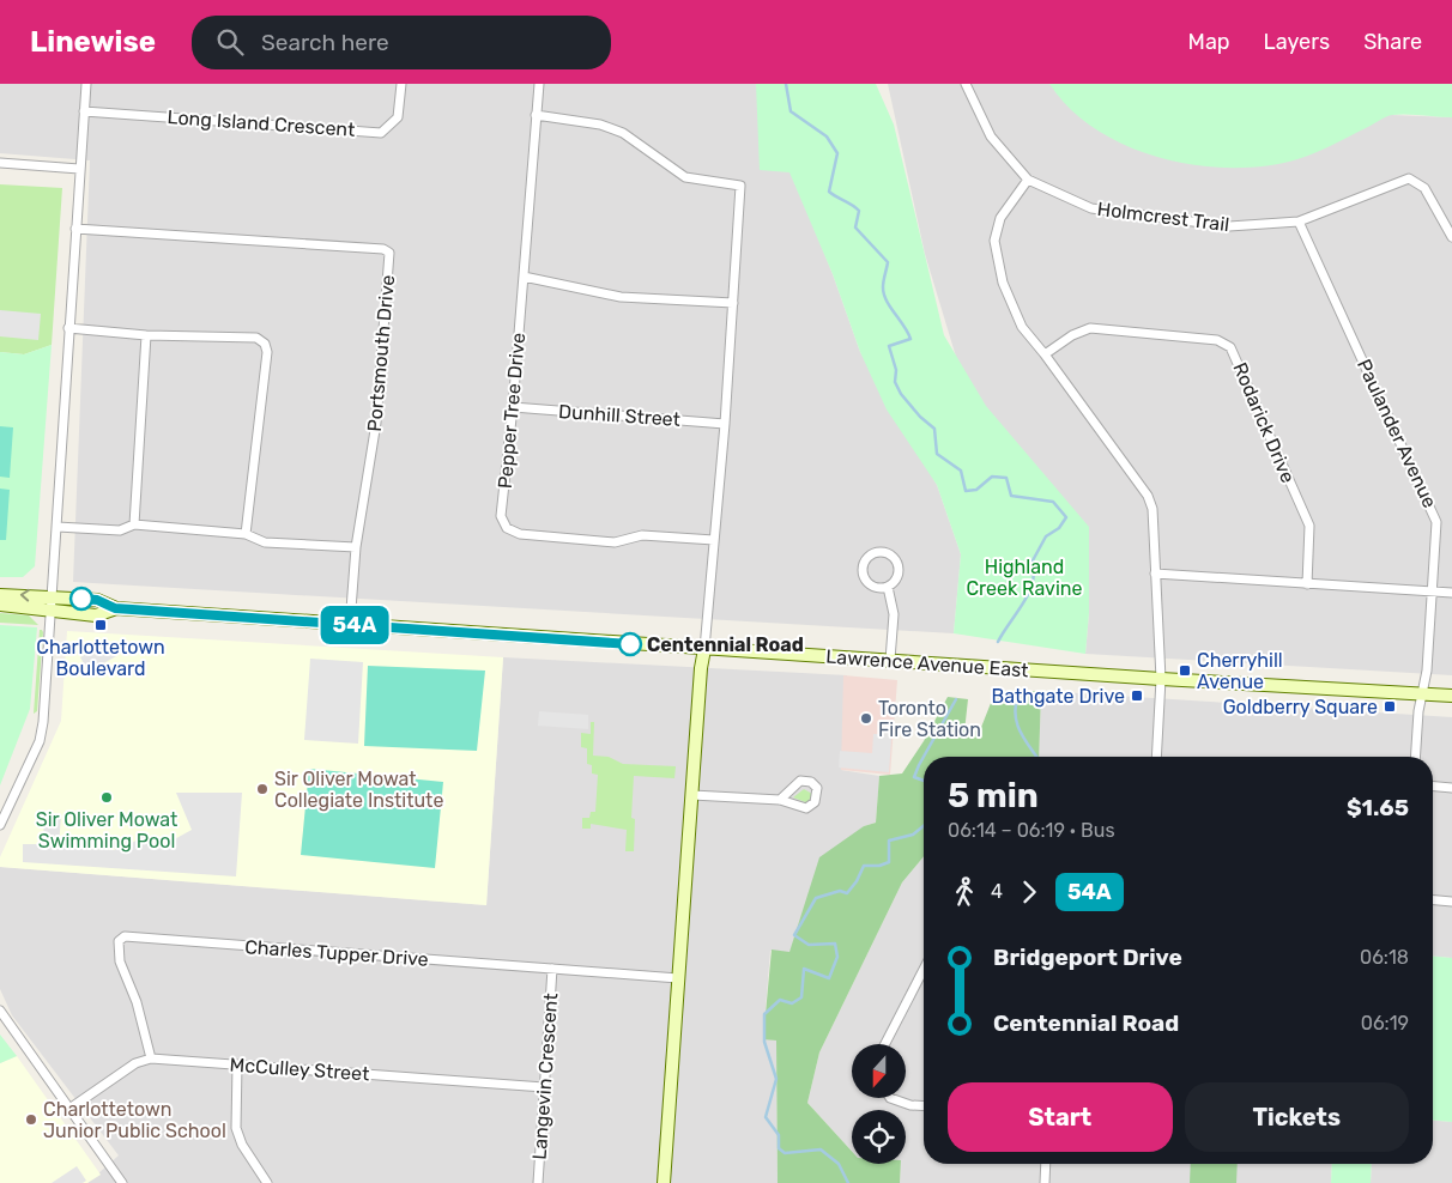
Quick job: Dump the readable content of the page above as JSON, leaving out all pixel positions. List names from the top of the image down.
{
  "streets": {
    "main road": ["Lawrence Avenue East"],
    "street": [
      "Long Island Crescent",
      "Holmcrest Trail",
      "Portsmouth Drive",
      "Pepper Tree Drive",
      "Dunhill Street",
      "Rodarick Drive",
      "Paulander Avenue",
      "Charles Tupper Drive",
      "McCulley Street",
      "Langevin Crescent"
    ]
  },
  "crossings": [
    ["Holmcrest Trail", "Paulander Avenue"],
    ["Portsmouth Drive", "Lawrence Avenue East"],
    ["Pepper Tree Drive", "Dunhill Street"],
    ["Paulander Avenue", "Lawrence Avenue East"],
    ["Charles Tupper Drive", "McCulley Street"],
    ["Charles Tupper Drive", "Langevin Crescent"],
    ["McCulley Street", "Langevin Crescent"]
  ],
  "parks": ["Highland Creek Ravine"],
  "places": {
    "transit": [
      "Charlottetown Boulevard",
      "Cherryhill Avenue",
      "Bathgate Drive",
      "Goldberry Square"
    ],
    "other": [
      "Centennial Road",
      "Toronto Fire Station",
      "Sir Oliver Mowat Collegiate Institute",
      "Sir Oliver Mowat Swimming Pool",
      "Charlottetown Junior Public School"
    ]
  },
  "lines": ["bus line 54A"],
  "north": "bottom",
  "page": {
    "header": "Linewise",
    "search": "Search here",
    "nav": ["Map", "Layers", "Share"],
    "on_map": "54A",
    "heading": ["5 min", "06:14 – 06:19 · Bus", "$1.65"],
    "legs": ["4", "54A"],
    "list": [
      {
        "name": "Bridgeport Drive",
        "value": "06:18"
      },
      {
        "name": "Centennial Road",
        "value": "06:19"
      }
    ],
    "buttons": ["Start", "Tickets"]
  }
}
